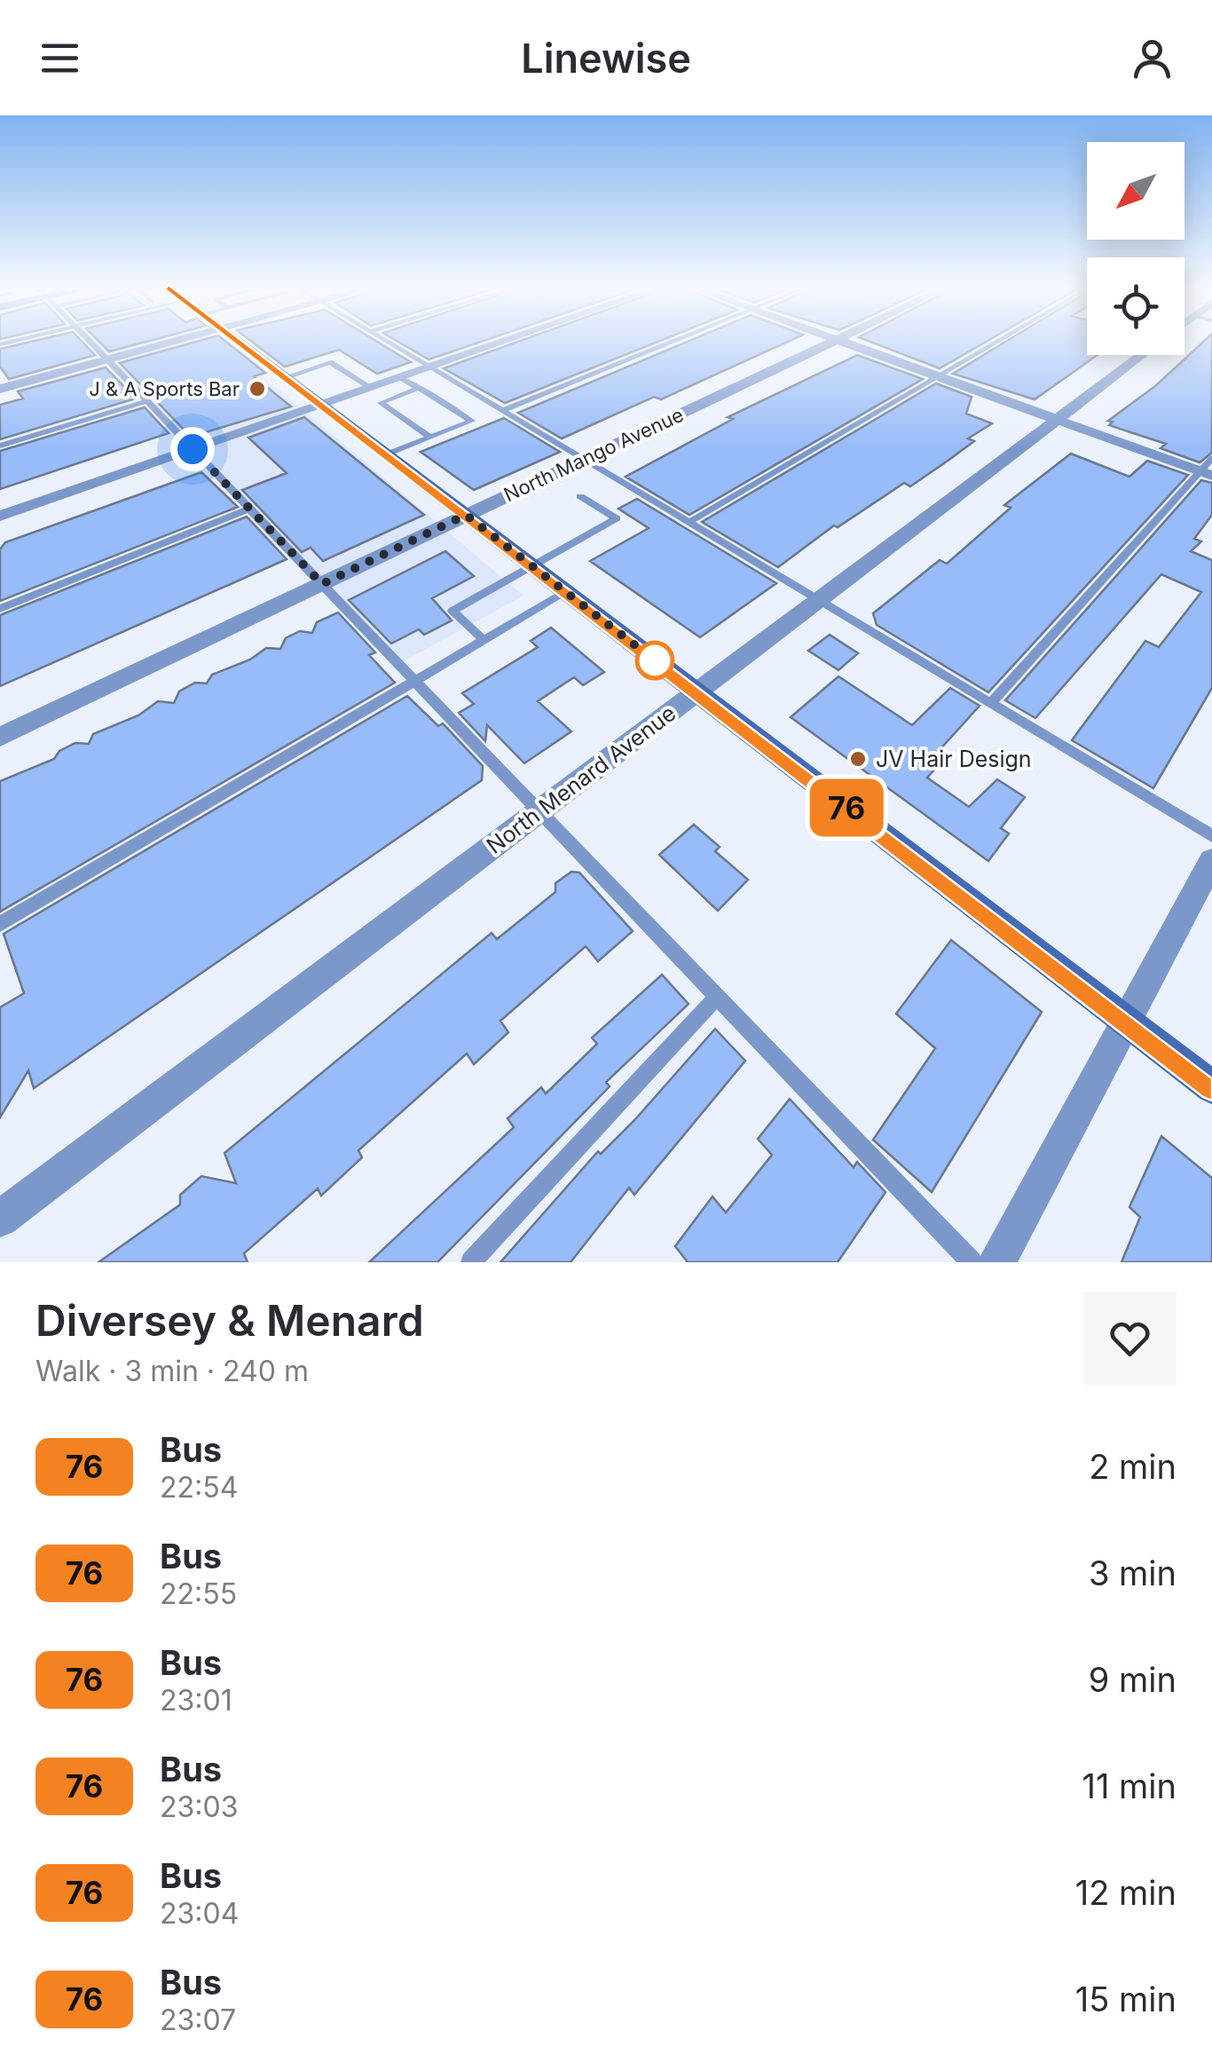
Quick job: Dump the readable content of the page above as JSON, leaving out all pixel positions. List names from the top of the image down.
{
  "streets": {
    "street": ["North Mango Avenue", "North Menard Avenue"]
  },
  "places": ["J & A Sports Bar", "JV Hair Design"],
  "lines": ["bus line 76"],
  "north": "bottom left",
  "page": {
    "header": "Linewise",
    "on_map": "76",
    "heading": ["Diversey & Menard", "Walk · 3 min · 240 m"],
    "list": [
      {
        "mark": "76",
        "name": "Bus",
        "note": "22:54",
        "value": "2 min"
      },
      {
        "mark": "76",
        "name": "Bus",
        "note": "22:55",
        "value": "3 min"
      },
      {
        "mark": "76",
        "name": "Bus",
        "note": "23:01",
        "value": "9 min"
      },
      {
        "mark": "76",
        "name": "Bus",
        "note": "23:03",
        "value": "11 min"
      },
      {
        "mark": "76",
        "name": "Bus",
        "note": "23:04",
        "value": "12 min"
      },
      {
        "mark": "76",
        "name": "Bus",
        "note": "23:07",
        "value": "15 min"
      }
    ]
  }
}
